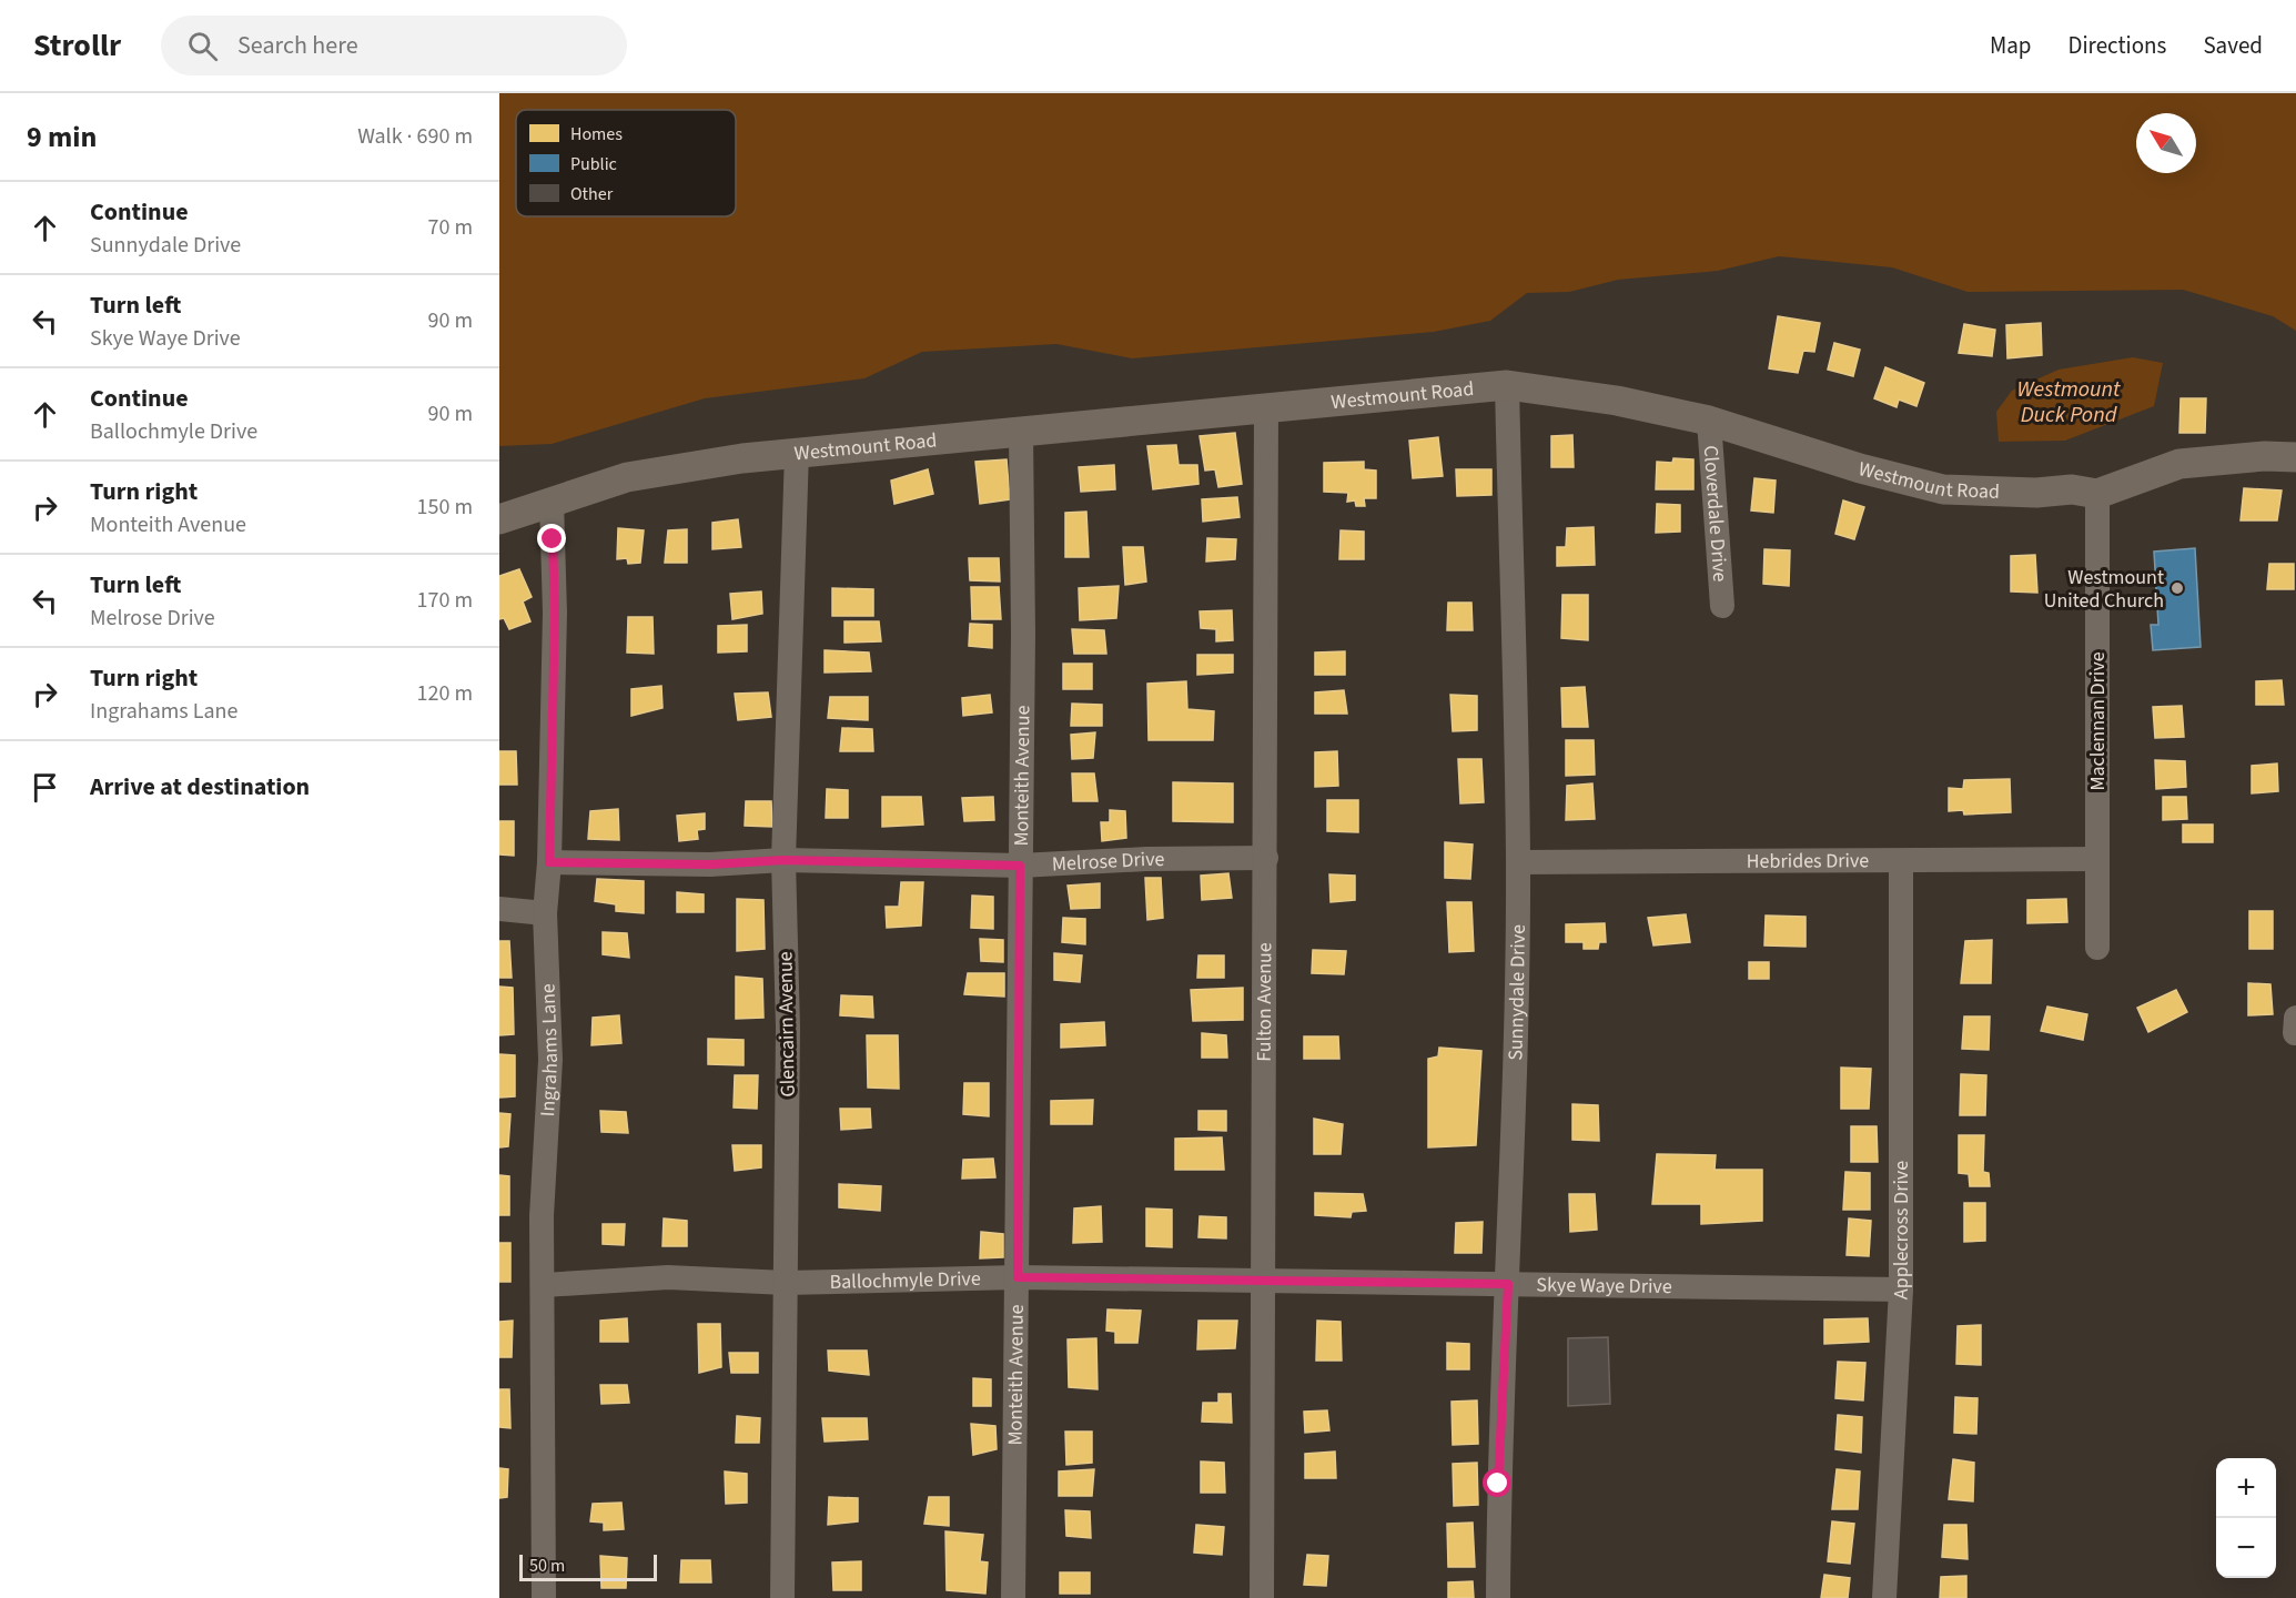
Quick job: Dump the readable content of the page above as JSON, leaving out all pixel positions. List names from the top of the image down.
{
  "streets": {
    "main road": ["Westmount Road"],
    "street": [
      "Cloverdale Drive",
      "Maclennan Drive",
      "Monteith Avenue",
      "Melrose Drive",
      "Hebrides Drive",
      "Sunnydale Drive",
      "Fulton Avenue",
      "Glencairn Avenue",
      "Ingrahams Lane",
      "Applecross Drive",
      "Ballochmyle Drive",
      "Skye Waye Drive"
    ]
  },
  "crossings": [
    ["Westmount Road", "Cloverdale Drive"],
    ["Westmount Road", "Maclennan Drive"],
    ["Westmount Road", "Monteith Avenue"],
    ["Westmount Road", "Sunnydale Drive"],
    ["Westmount Road", "Fulton Avenue"],
    ["Westmount Road", "Glencairn Avenue"],
    ["Westmount Road", "Ingrahams Lane"],
    ["Maclennan Drive", "Hebrides Drive"],
    ["Monteith Avenue", "Melrose Drive"],
    ["Monteith Avenue", "Ballochmyle Drive"],
    ["Melrose Drive", "Fulton Avenue"],
    ["Melrose Drive", "Glencairn Avenue"],
    ["Melrose Drive", "Ingrahams Lane"],
    ["Hebrides Drive", "Sunnydale Drive"],
    ["Hebrides Drive", "Applecross Drive"],
    ["Sunnydale Drive", "Skye Waye Drive"],
    ["Fulton Avenue", "Ballochmyle Drive"],
    ["Fulton Avenue", "Skye Waye Drive"],
    ["Glencairn Avenue", "Ballochmyle Drive"],
    ["Ingrahams Lane", "Ballochmyle Drive"],
    ["Applecross Drive", "Skye Waye Drive"],
    ["Ballochmyle Drive", "Skye Waye Drive"]
  ],
  "water": ["Westmount Duck Pond"],
  "places": ["Westmount United Church"],
  "legend": ["Homes", "Public", "Other"],
  "scale_bar": "50 m",
  "north": "top left",
  "page": {
    "header": "Strollr",
    "search": "Search here",
    "nav": ["Map", "Directions", "Saved"],
    "heading": ["9 min", "Walk · 690 m"],
    "list": [
      ["Continue", "Sunnydale Drive", "70 m"],
      ["Turn left", "Skye Waye Drive", "90 m"],
      ["Continue", "Ballochmyle Drive", "90 m"],
      ["Turn right", "Monteith Avenue", "150 m"],
      ["Turn left", "Melrose Drive", "170 m"],
      ["Turn right", "Ingrahams Lane", "120 m"],
      "Arrive at destination"
    ],
    "map_buttons": ["+", "−"],
    "scale": "50 m"
  }
}
